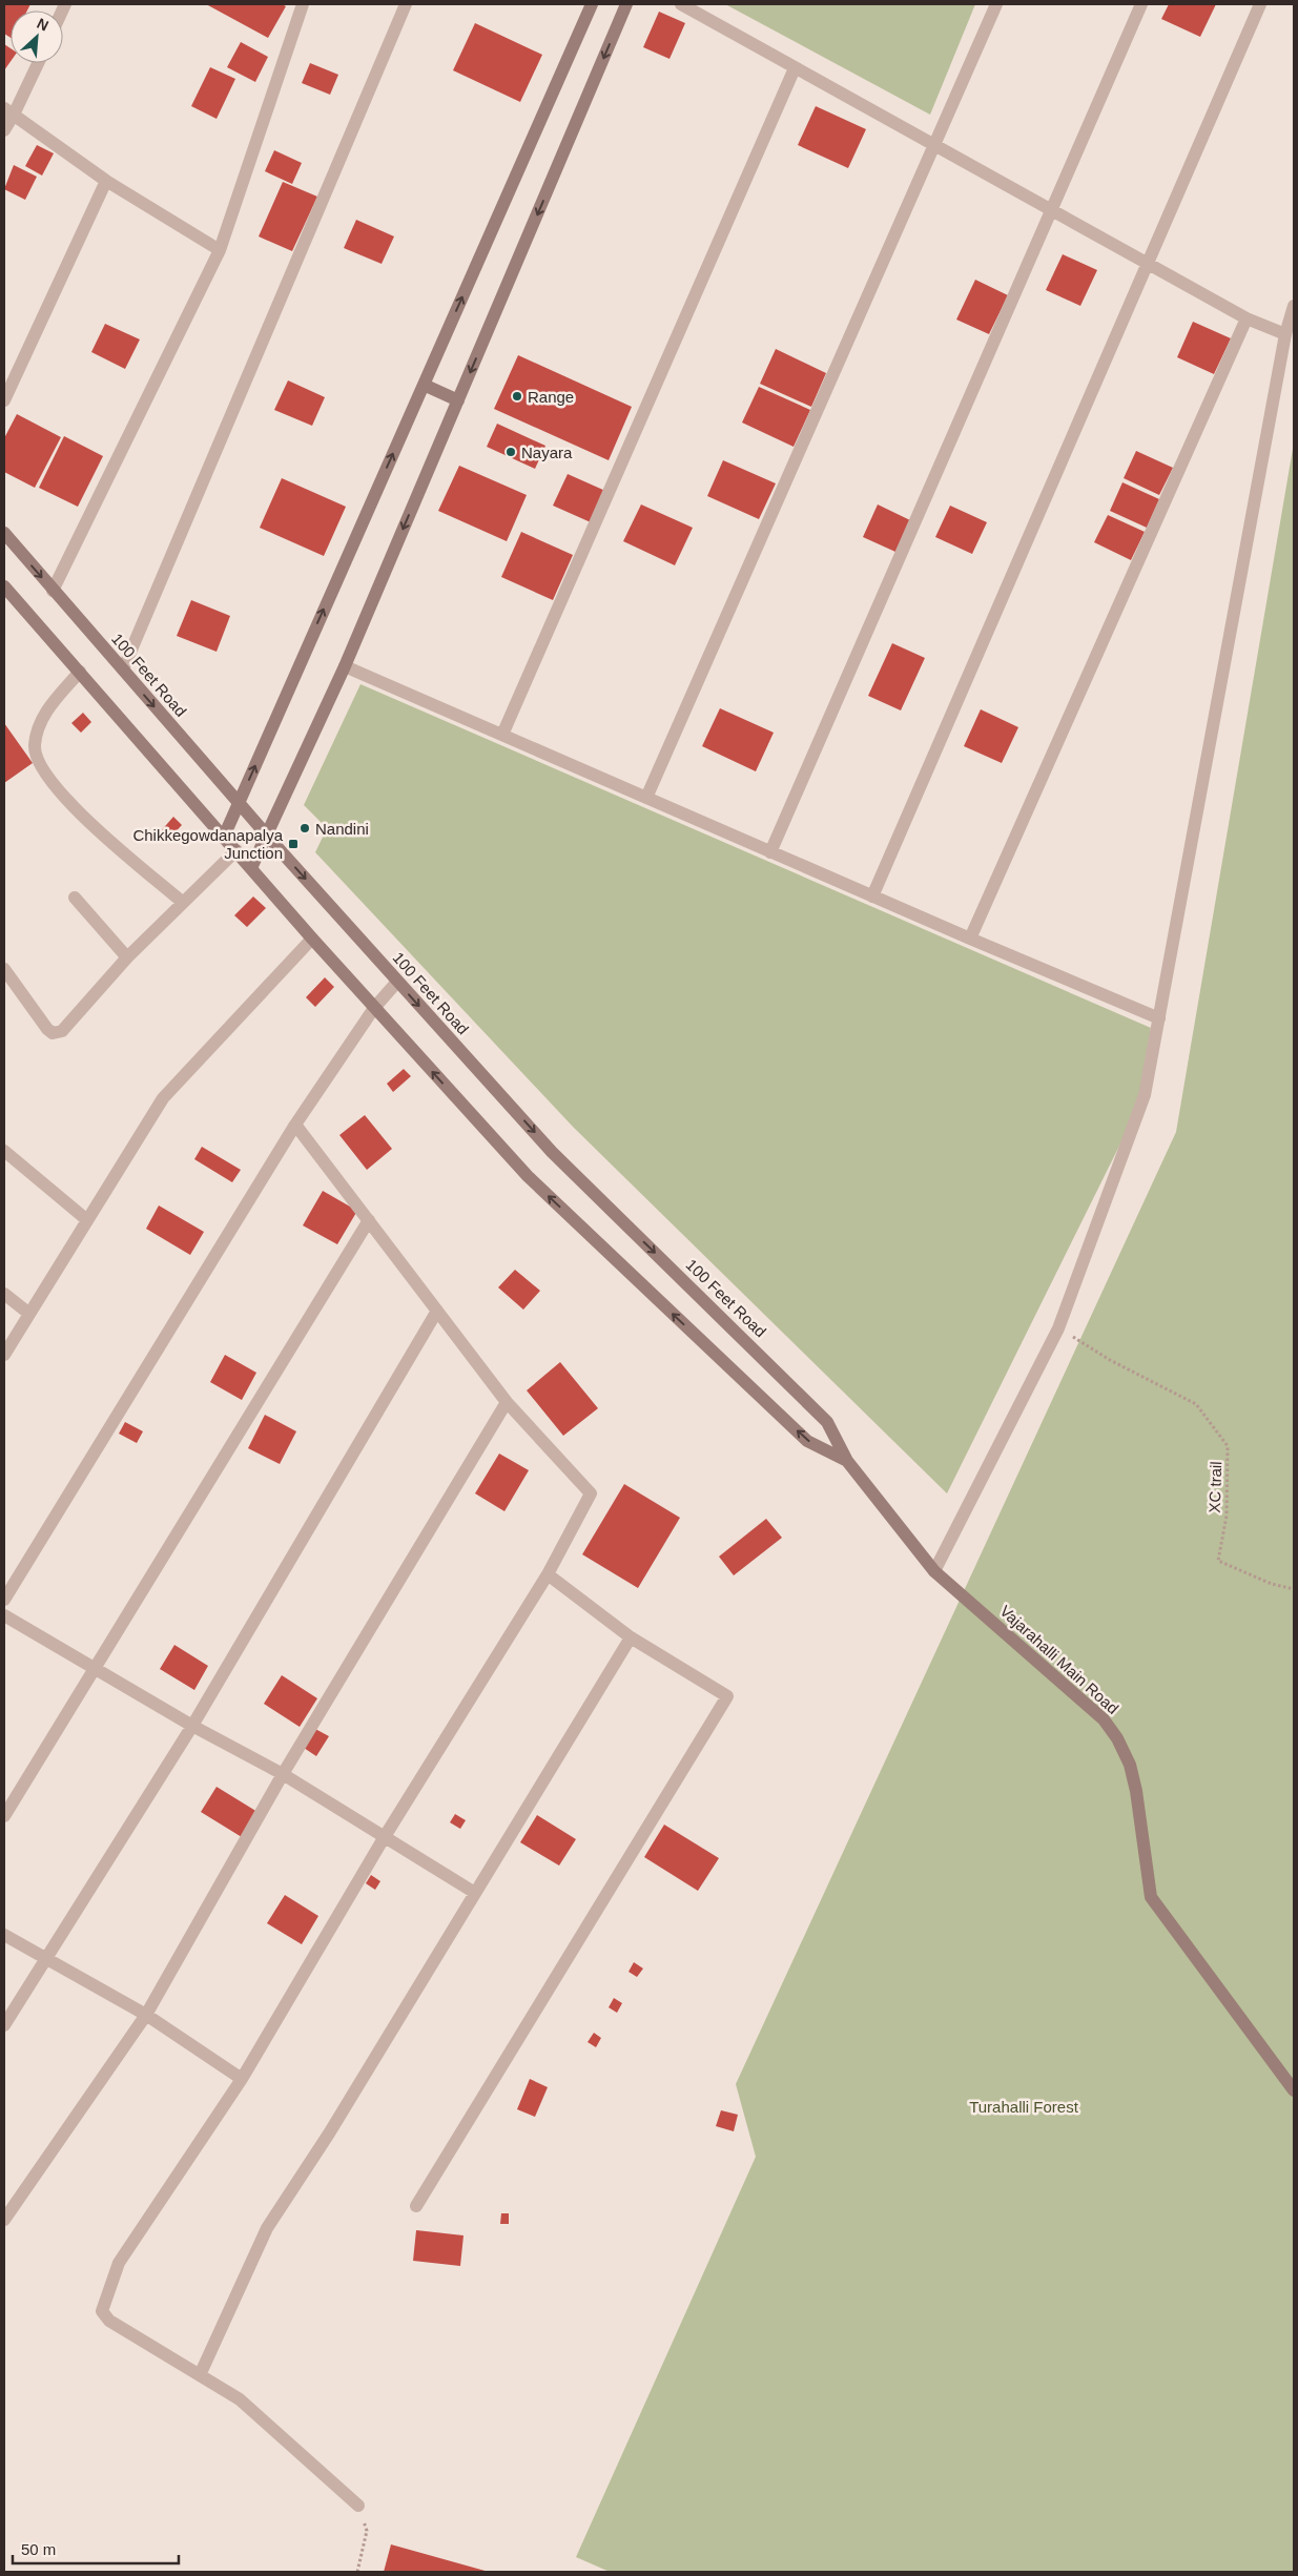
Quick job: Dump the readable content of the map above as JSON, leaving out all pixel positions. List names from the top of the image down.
{
  "streets": {
    "main road": ["100 Feet Road", "Vajarahalli Main Road"],
    "path": ["XC trail"]
  },
  "crossings": [
    ["100 Feet Road", "Vajarahalli Main Road"]
  ],
  "parks": ["Turahalli Forest"],
  "places": {
    "other": ["Range", "Nayara", "Nandini"],
    "transit": ["Chikkegowdanapalya Junction"]
  },
  "scale_bar": "50 m",
  "north": "top right"
}
